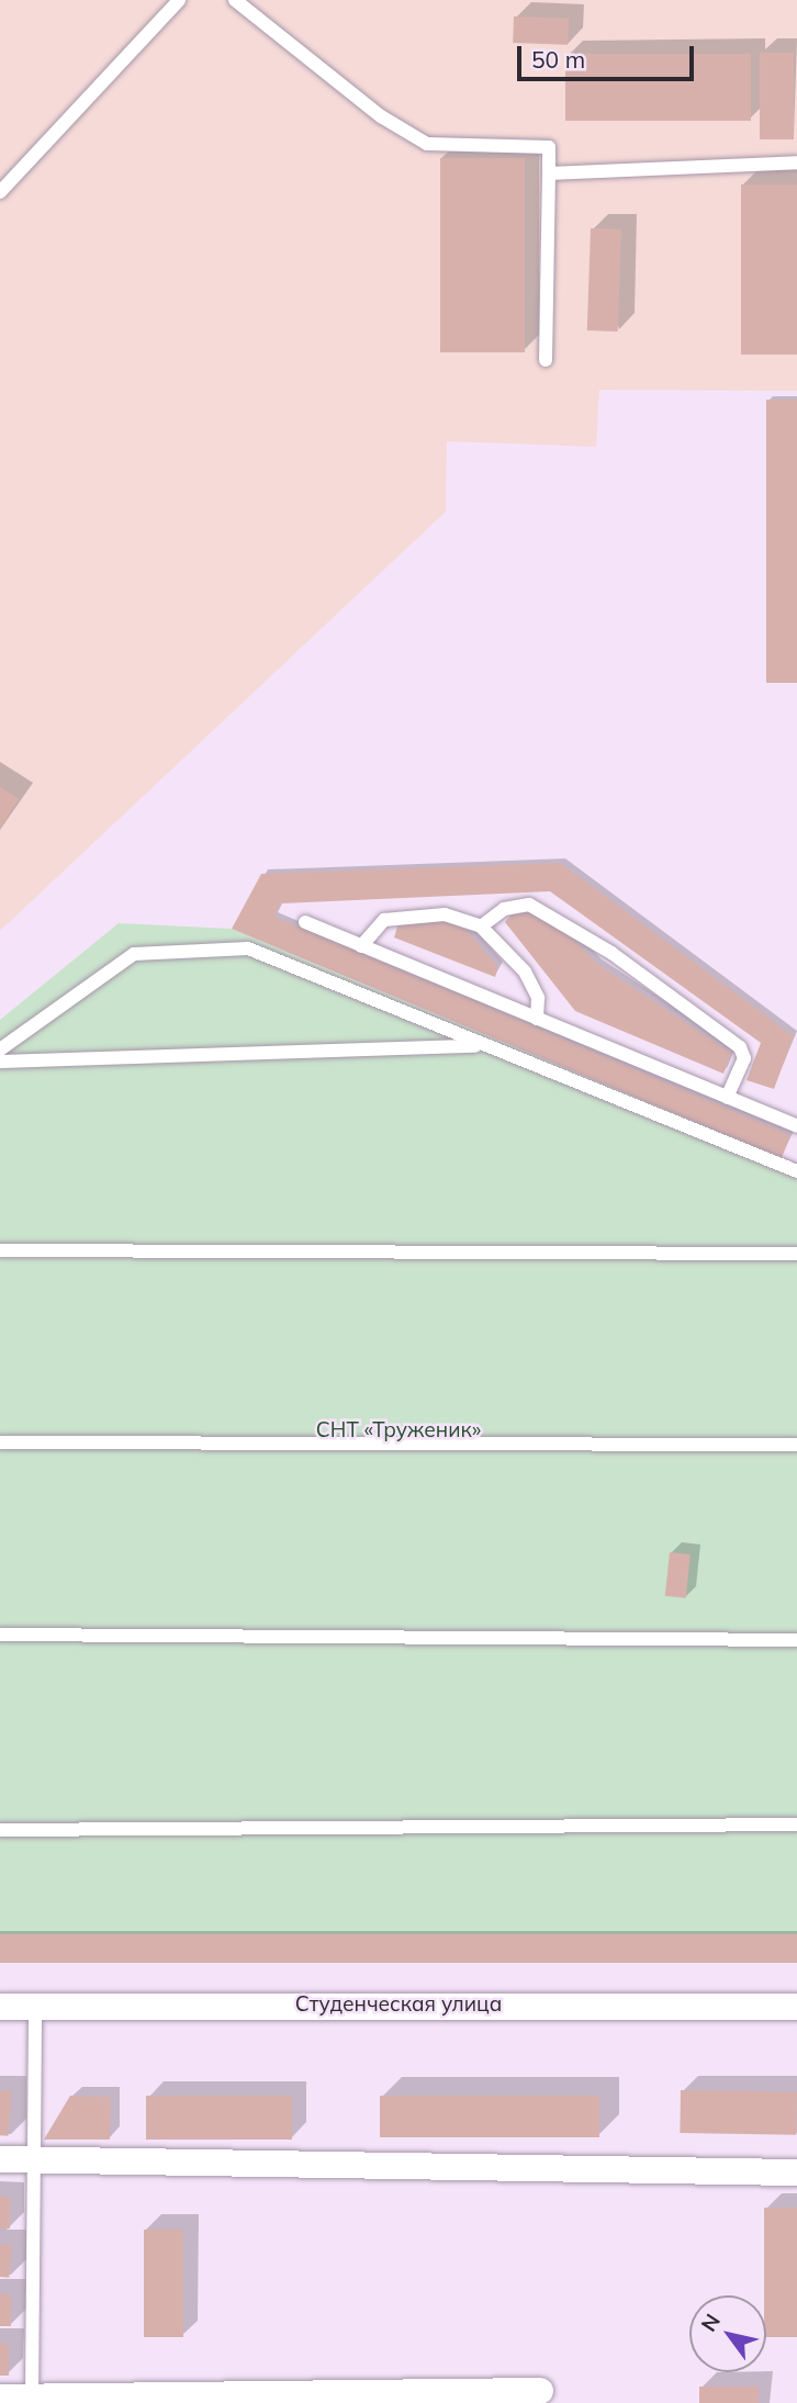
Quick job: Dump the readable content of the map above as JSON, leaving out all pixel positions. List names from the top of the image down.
{
  "streets": {
    "street": ["Студенческая улица"]
  },
  "parks": ["СНТ «Труженик»"],
  "scale_bar": "50 m",
  "north": "top left"
}
